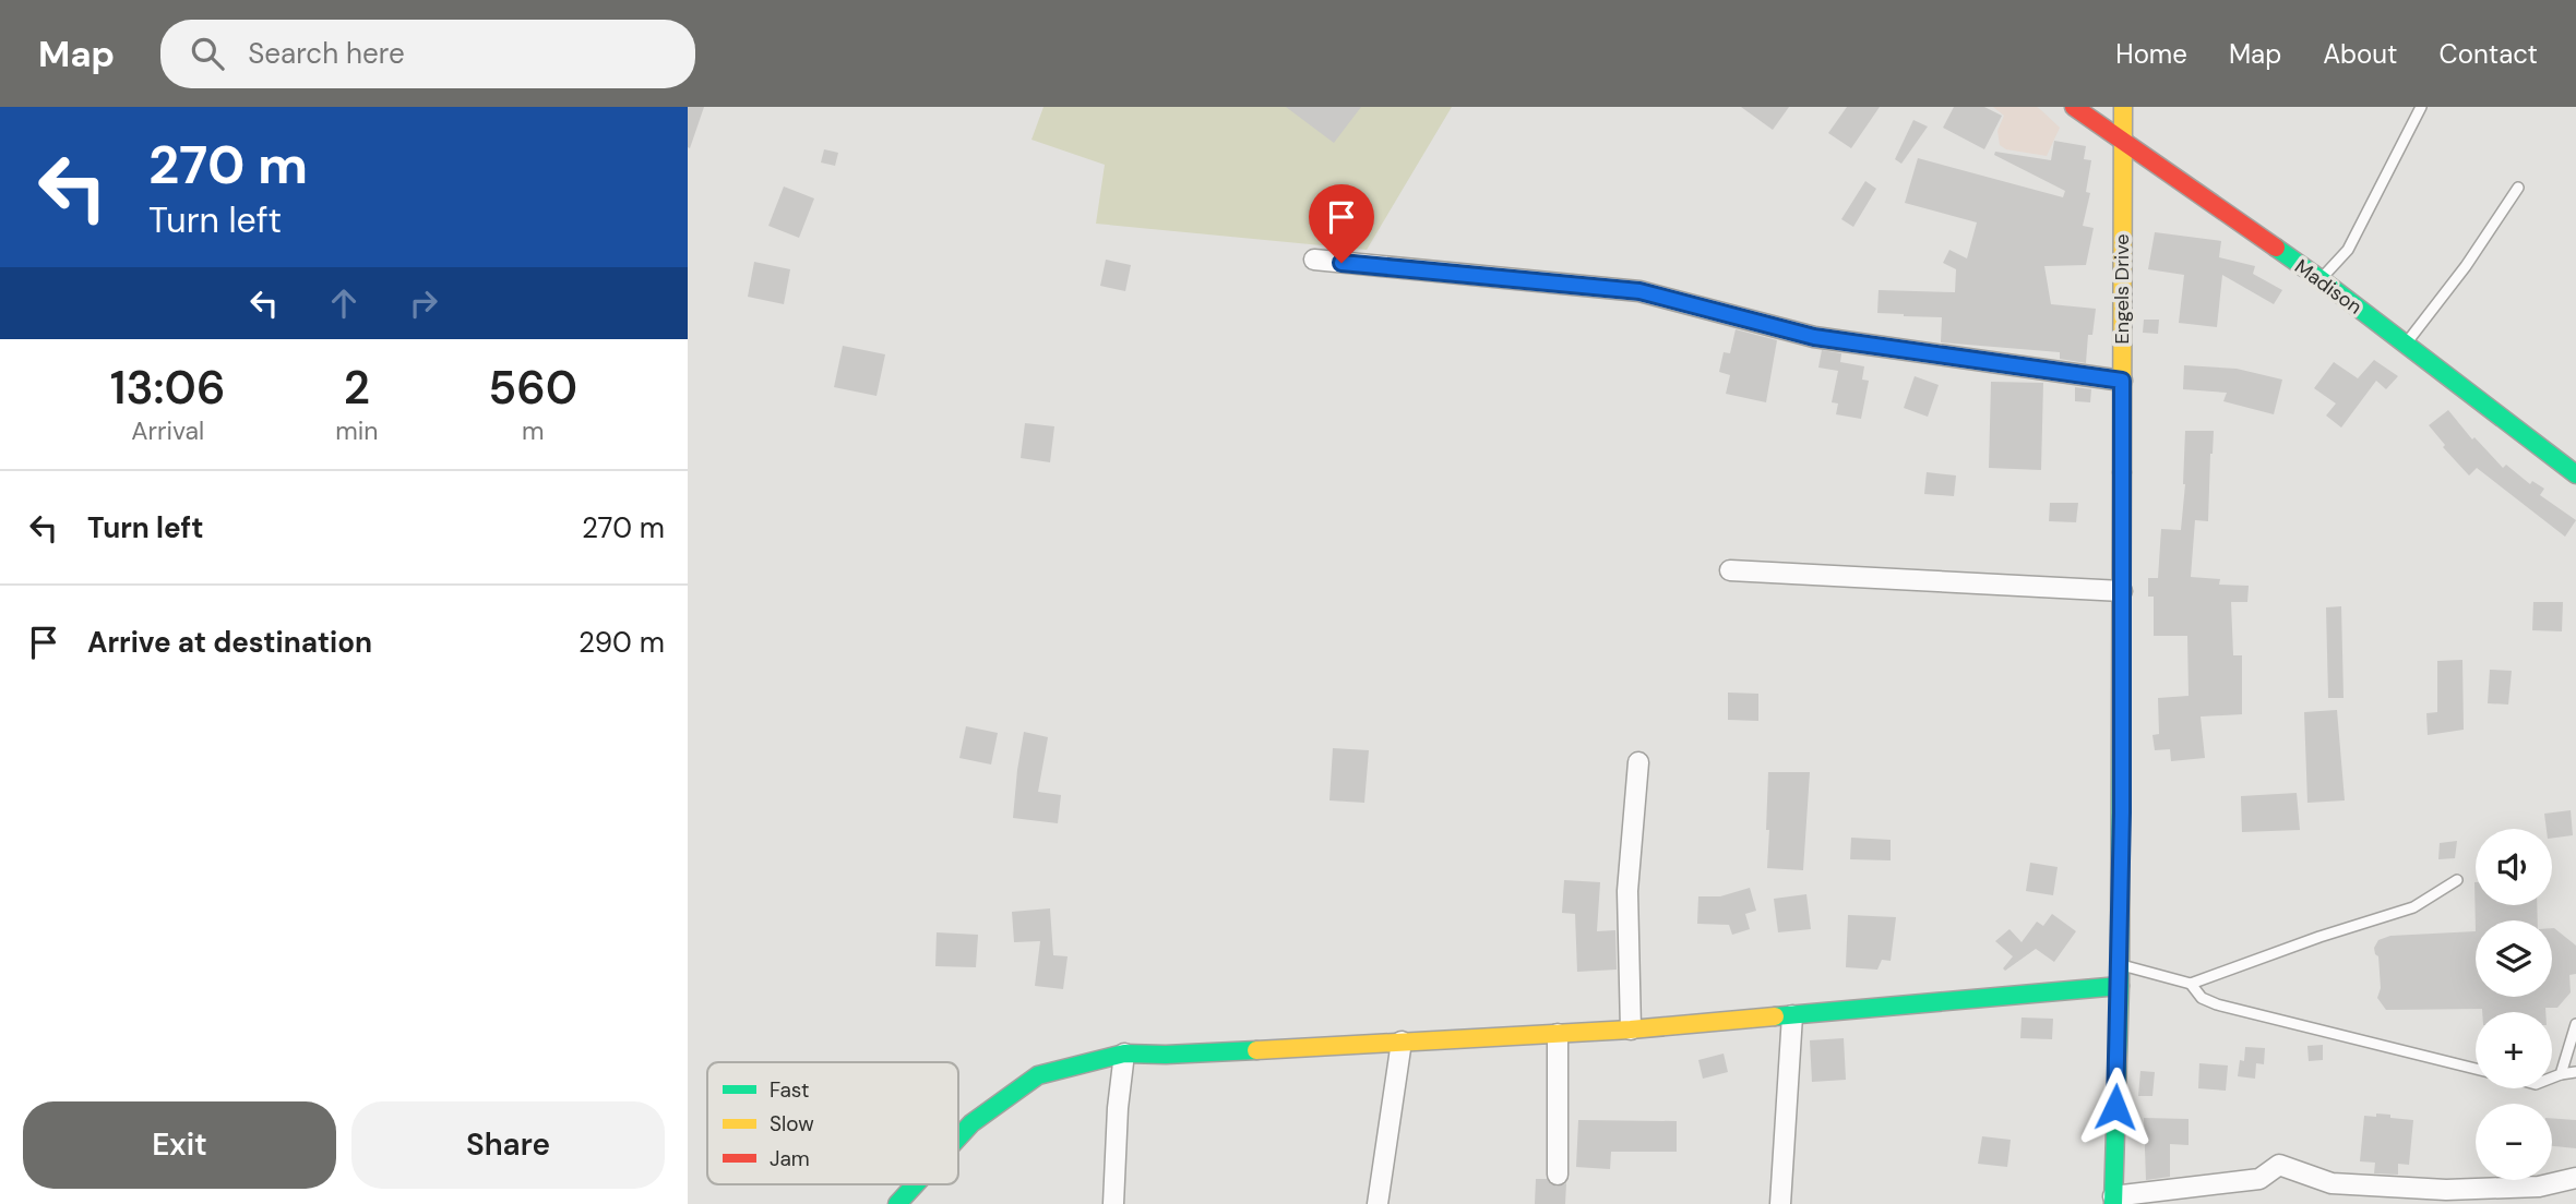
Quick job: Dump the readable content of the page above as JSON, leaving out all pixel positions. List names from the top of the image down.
{
  "streets": {
    "street": ["Madison", "Engels Drive"]
  },
  "crossings": [
    ["Madison", "Engels Drive"]
  ],
  "legend": ["Fast", "Slow", "Jam"],
  "page": {
    "header": "Map",
    "search": "Search here",
    "nav": [
      "Home",
      "Map",
      "About",
      "Contact"
    ],
    "turn": ["270 m", "Turn left"],
    "eta": [
      "13:06",
      "Arrival",
      "2",
      "min",
      "560",
      "m"
    ],
    "list": [
      {
        "name": "Turn left",
        "value": "270 m"
      },
      {
        "name": "Arrive at destination",
        "value": "290 m"
      }
    ],
    "map_buttons": ["+", "−"],
    "buttons": ["Exit", "Share"]
  }
}
